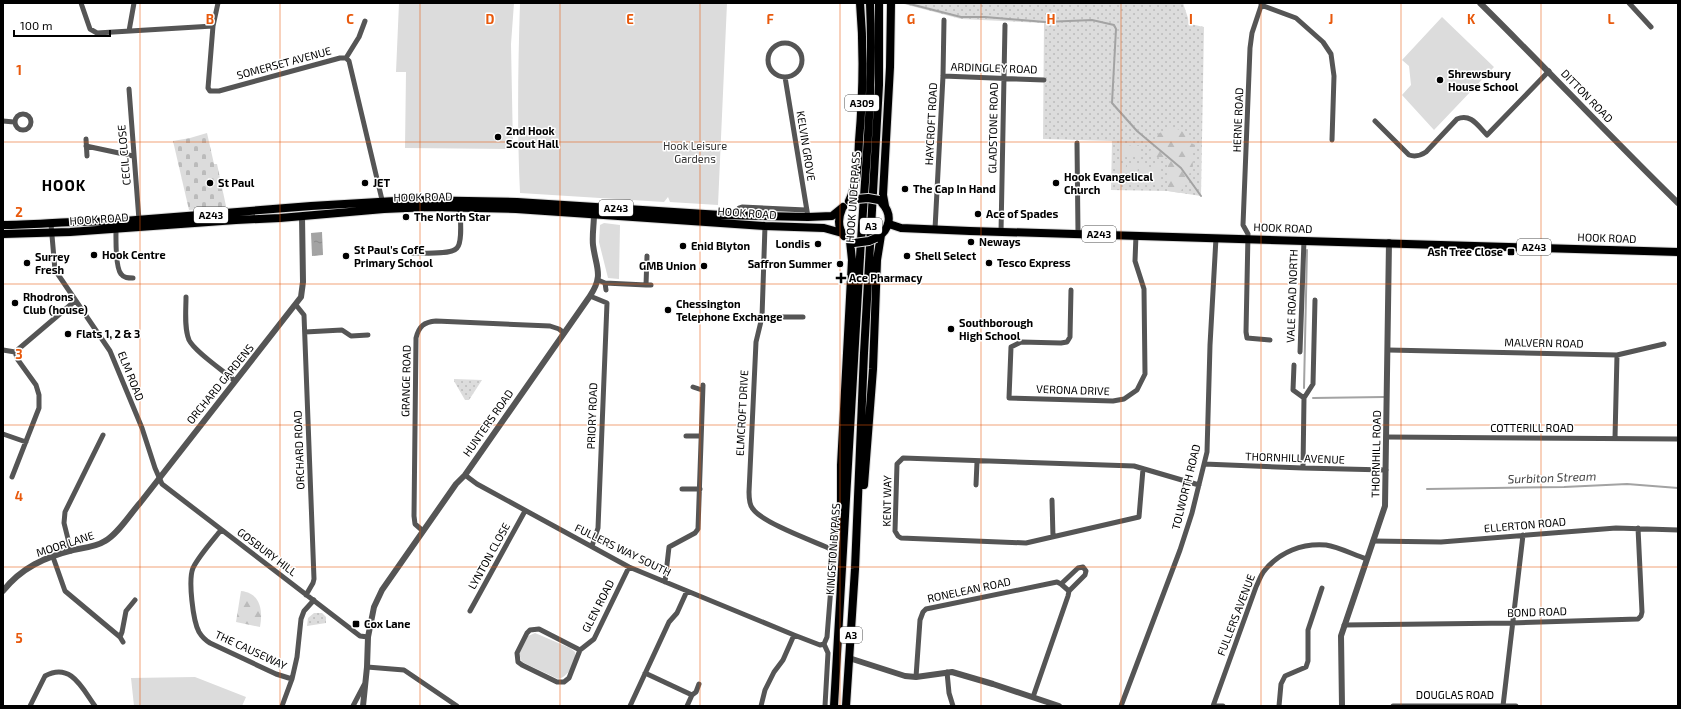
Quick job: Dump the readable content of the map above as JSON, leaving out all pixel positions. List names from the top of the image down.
{
  "streets": {
    "main road": [
      "A309",
      "HOOK ROAD",
      "HOOK UNDERPASS",
      "A243",
      "A3",
      "KINGSTON BYPASS"
    ],
    "street": [
      "SOMERSET AVENUE",
      "ARDINGLEY ROAD",
      "DITTON ROAD",
      "HERNE ROAD",
      "HAYCROFT ROAD",
      "GLADSTONE ROAD",
      "KELVIN GROVE",
      "CECIL CLOSE",
      "VALE ROAD NORTH",
      "MALVERN ROAD",
      "ELM ROAD",
      "GRANGE ROAD",
      "ORCHARD GARDENS",
      "VERONA DRIVE",
      "ELMCROFT DRIVE",
      "PRIORY ROAD",
      "HUNTERS ROAD",
      "COTTERILL ROAD",
      "ORCHARD ROAD",
      "THORNHILL ROAD",
      "THORNHILL AVENUE",
      "TOLWORTH ROAD",
      "KENT WAY",
      "ELLERTON ROAD",
      "MOOR LANE",
      "FULLERS WAY SOUTH",
      "GOSBURY HILL",
      "LYNTON CLOSE",
      "RONELEAN ROAD",
      "GLEN ROAD",
      "BOND ROAD",
      "FULLERS AVENUE",
      "THE CAUSEWAY",
      "DOUGLAS ROAD"
    ]
  },
  "crossings": [
    ["SOMERSET AVENUE", "HOOK ROAD"],
    ["ARDINGLEY ROAD", "HAYCROFT ROAD"],
    ["ARDINGLEY ROAD", "GLADSTONE ROAD"],
    ["A309", "HOOK ROAD"],
    ["A309", "A243"],
    ["HERNE ROAD", "HOOK ROAD"],
    ["HAYCROFT ROAD", "HOOK ROAD"],
    ["GLADSTONE ROAD", "HOOK ROAD"],
    ["KELVIN GROVE", "HOOK ROAD"],
    ["KELVIN GROVE", "A243"],
    ["CECIL CLOSE", "HOOK ROAD"],
    ["HOOK ROAD", "A243"],
    ["HOOK ROAD", "VALE ROAD NORTH"],
    ["HOOK ROAD", "ELM ROAD"],
    ["HOOK ROAD", "ORCHARD GARDENS"],
    ["HOOK ROAD", "VERONA DRIVE"],
    ["HOOK ROAD", "ELMCROFT DRIVE"],
    ["HOOK ROAD", "THORNHILL ROAD"],
    ["HOOK ROAD", "TOLWORTH ROAD"],
    ["HOOK UNDERPASS", "KINGSTON BYPASS"],
    ["MALVERN ROAD", "THORNHILL ROAD"],
    ["ELM ROAD", "ORCHARD GARDENS"],
    ["ELM ROAD", "MOOR LANE"],
    ["ELM ROAD", "GOSBURY HILL"],
    ["GRANGE ROAD", "HUNTERS ROAD"],
    ["ORCHARD GARDENS", "ORCHARD ROAD"],
    ["ORCHARD GARDENS", "MOOR LANE"],
    ["ORCHARD GARDENS", "GOSBURY HILL"],
    ["PRIORY ROAD", "HUNTERS ROAD"],
    ["PRIORY ROAD", "FULLERS WAY SOUTH"],
    ["HUNTERS ROAD", "FULLERS WAY SOUTH"],
    ["HUNTERS ROAD", "GOSBURY HILL"],
    ["COTTERILL ROAD", "THORNHILL ROAD"],
    ["ORCHARD ROAD", "GOSBURY HILL"],
    ["THORNHILL ROAD", "THORNHILL AVENUE"],
    ["THORNHILL ROAD", "ELLERTON ROAD"],
    ["THORNHILL ROAD", "BOND ROAD"],
    ["THORNHILL ROAD", "FULLERS AVENUE"],
    ["THORNHILL AVENUE", "TOLWORTH ROAD"],
    ["TOLWORTH ROAD", "KENT WAY"],
    ["ELLERTON ROAD", "BOND ROAD"],
    ["MOOR LANE", "GOSBURY HILL"],
    ["FULLERS WAY SOUTH", "LYNTON CLOSE"],
    ["FULLERS WAY SOUTH", "GLEN ROAD"],
    ["GOSBURY HILL", "THE CAUSEWAY"]
  ],
  "districts": ["HOOK"],
  "water": ["Surbiton Stream"],
  "parks": ["Hook Leisure Gardens"],
  "places": {
    "other": [
      "Shrewsbury House School",
      "2nd Hook Scout Hall",
      "St Paul",
      "JET",
      "Hook Evangelical Church",
      "The Cap In Hand",
      "Ace of Spades",
      "The North Star",
      "Neways",
      "Londis",
      "Enid Blyton",
      "Hook Centre",
      "St Paul's CofE Primary School",
      "Shell Select",
      "Surrey Fresh",
      "Tesco Express",
      "Saffron Summer",
      "GMB Union",
      "Rhodrons Club (house)",
      "Chessington Telephone Exchange",
      "Southborough High School",
      "Flats 1, 2 & 3"
    ],
    "transit": ["Ash Tree Close", "Cox Lane"],
    "health": ["Ace Pharmacy"]
  },
  "scale_bar": "100 m",
  "grid": {
    "columns": [
      "B",
      "C",
      "D",
      "E",
      "F",
      "G",
      "H",
      "I",
      "J",
      "K",
      "L"
    ],
    "rows": [
      "1",
      "2",
      "3",
      "4",
      "5"
    ]
  }
}
